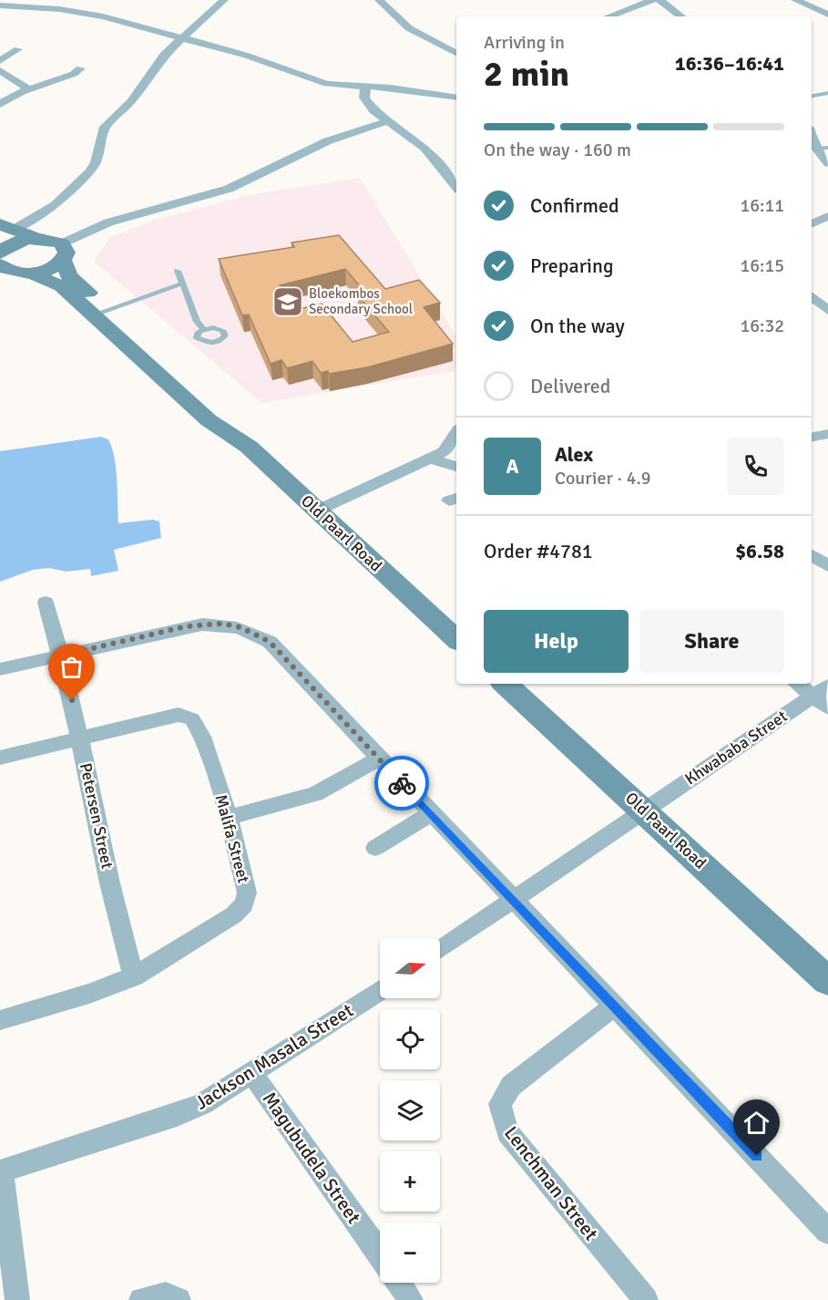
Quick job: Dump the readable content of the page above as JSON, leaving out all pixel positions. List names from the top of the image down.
{
  "streets": {
    "main road": ["Old Paarl Road"],
    "street": [
      "Khwababa Street",
      "Petersen Street",
      "Malifa Street",
      "Jackson Masala Street",
      "Magubudela Street",
      "Lenchman Street"
    ]
  },
  "crossings": [
    ["Old Paarl Road", "Khwababa Street"],
    ["Petersen Street", "Malifa Street"],
    ["Jackson Masala Street", "Magubudela Street"]
  ],
  "places": {
    "school or university": ["Bloekombos Secondary School"]
  },
  "north": "right",
  "page": {
    "heading": ["2 min", "Arriving in", "16:36–16:41"],
    "panel": [
      "Alex",
      "Courier · 4.9",
      "Order #4781",
      "$6.58"
    ],
    "bar": "On the way · 160 m",
    "list": [
      ["Confirmed", "16:11"],
      ["Preparing", "16:15"],
      ["On the way", "16:32"],
      "Delivered"
    ],
    "round": "A",
    "buttons": ["Help", "Share"],
    "map_buttons": ["+", "−"]
  }
}
